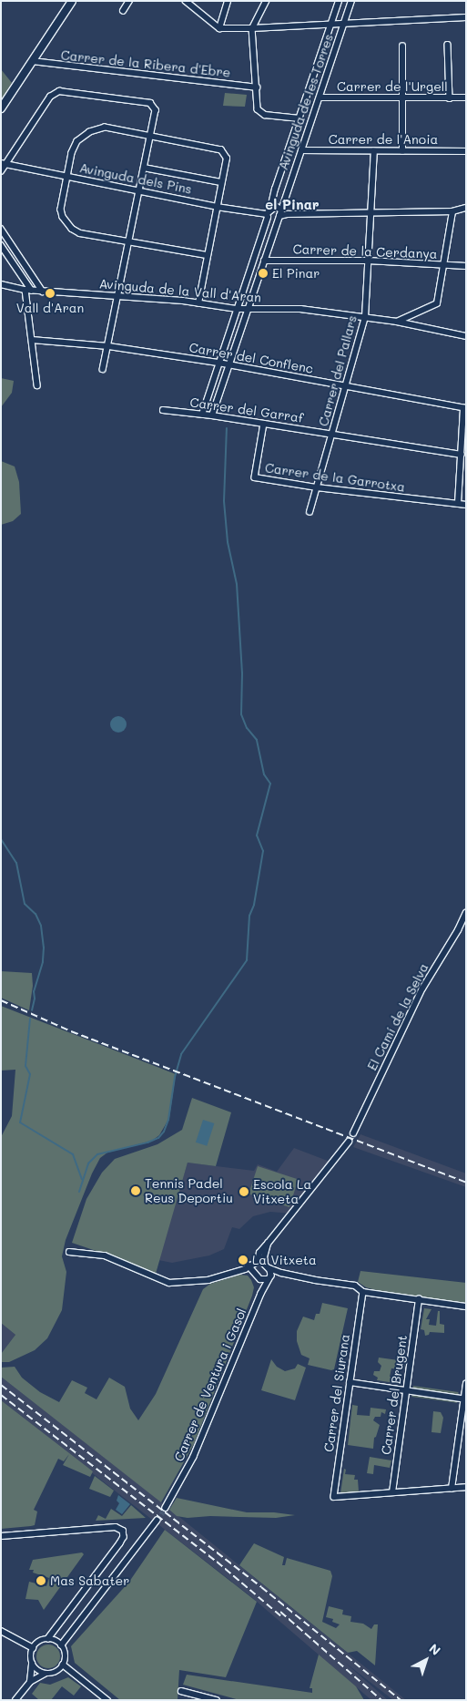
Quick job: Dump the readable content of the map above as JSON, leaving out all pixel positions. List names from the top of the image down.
{
  "streets": {
    "street": [
      "Carrer de la Ribera d'Ebre",
      "Carrer de l'Urgell",
      "Avinguda de les Torres",
      "Carrer de l'Anoia",
      "Avinguda dels Pins",
      "Carrer de la Cerdanya",
      "Avinguda de la Vall d'Aran",
      "Carrer del Conflenc",
      "Carrer del Pallars",
      "Carrer del Garraf",
      "Carrer de la Garrotxa",
      "El Camí de la Selva",
      "Carrer de Ventura i Gasol",
      "Carrer del Siurana",
      "Carrer del Brugent"
    ]
  },
  "crossings": [
    ["Carrer de l'Urgell", "Avinguda de les Torres"],
    ["Avinguda de les Torres", "Carrer de l'Anoia"],
    ["Avinguda de les Torres", "Avinguda dels Pins"],
    ["Avinguda de les Torres", "Carrer de la Cerdanya"],
    ["Avinguda de les Torres", "Avinguda de la Vall d'Aran"],
    ["Avinguda de les Torres", "Carrer del Conflenc"],
    ["Avinguda de les Torres", "Carrer del Garraf"],
    ["Carrer de l'Anoia", "Carrer del Pallars"],
    ["Carrer de la Cerdanya", "Carrer del Pallars"],
    ["Avinguda de la Vall d'Aran", "Carrer del Pallars"],
    ["Carrer del Conflenc", "Carrer del Pallars"],
    ["Carrer del Pallars", "Carrer del Garraf"],
    ["Carrer del Pallars", "Carrer de la Garrotxa"],
    ["Carrer del Garraf", "Carrer de la Garrotxa"],
    ["Carrer del Siurana", "Carrer del Brugent"]
  ],
  "districts": ["el Pinar"],
  "places": [
    "El Pinar",
    "Vall d'Aran",
    "Tennis Padel Reus Deportiu",
    "Escola La Vitxeta",
    "La Vitxeta",
    "Mas Sabater"
  ],
  "north": "top right"
}
